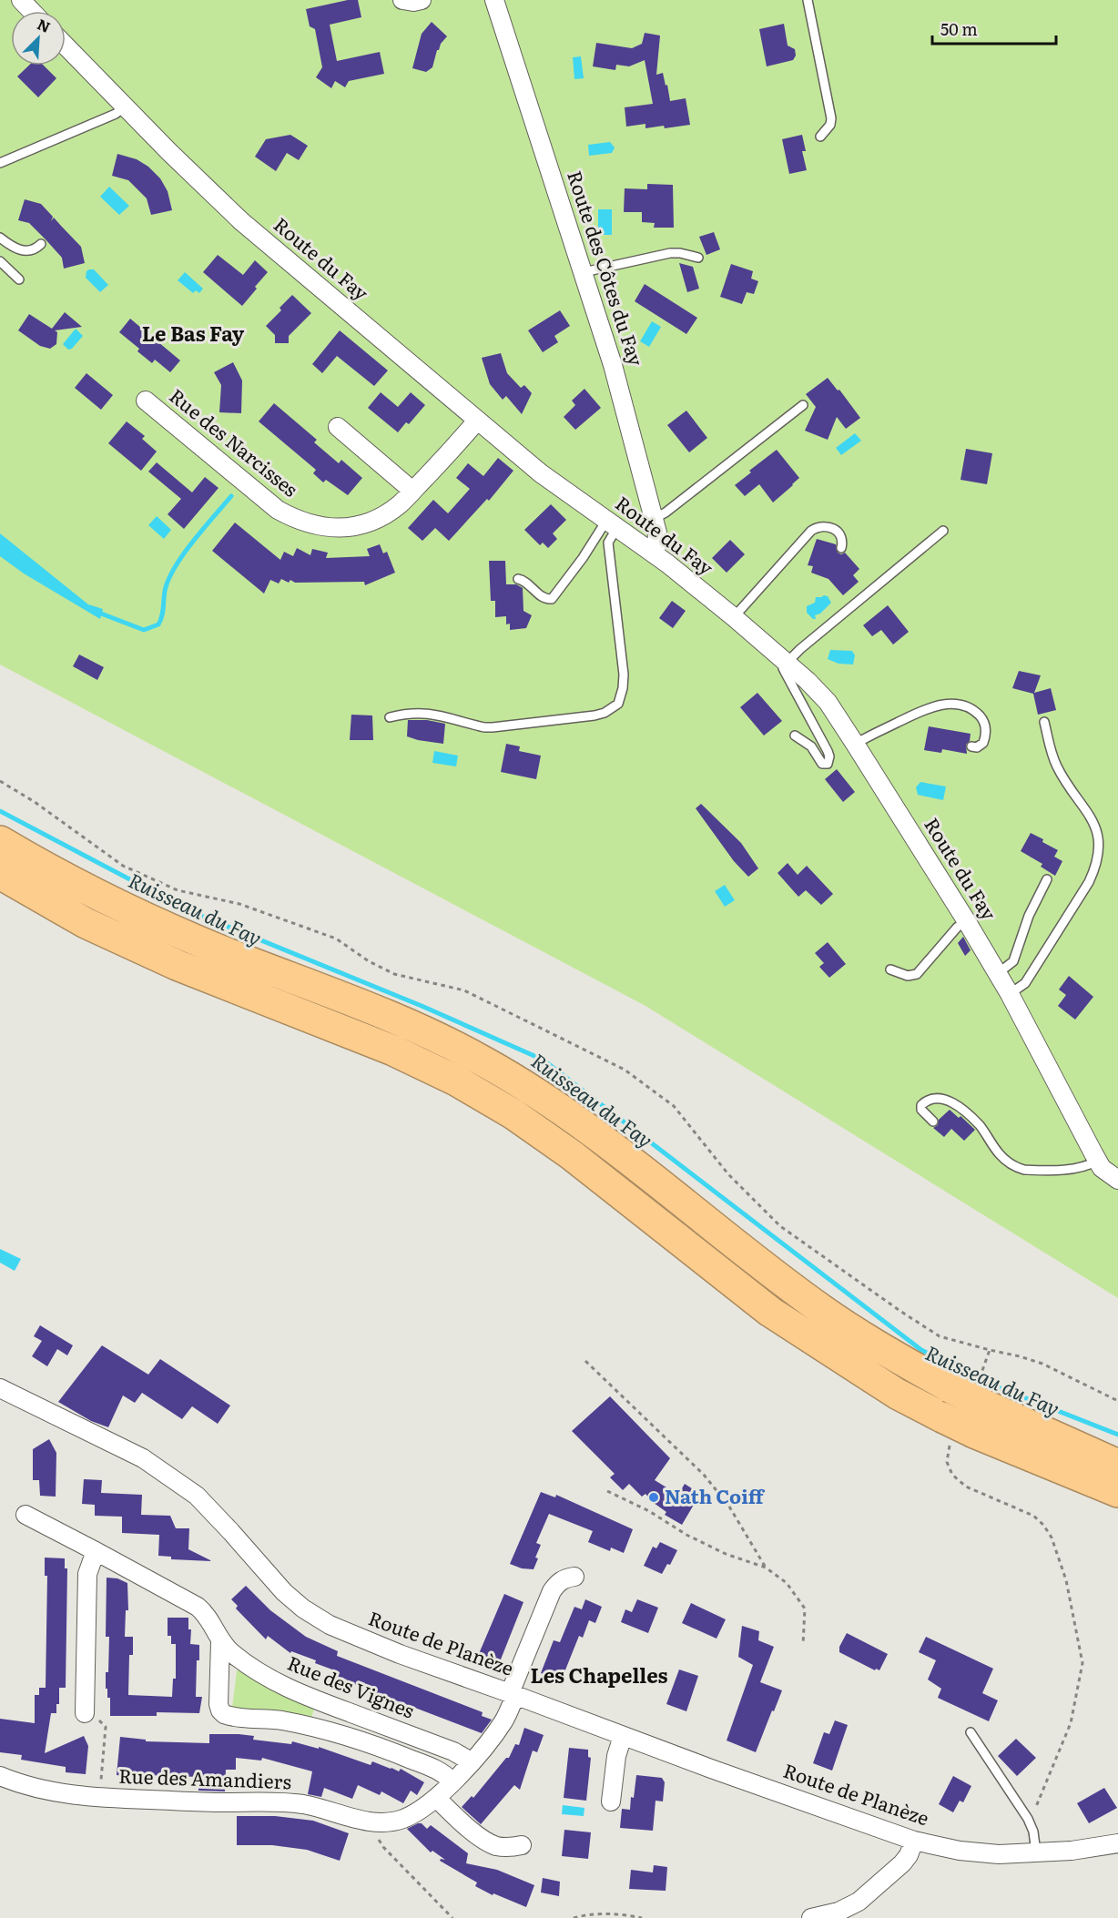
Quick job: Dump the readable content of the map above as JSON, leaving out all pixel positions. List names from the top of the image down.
{
  "streets": {
    "street": [
      "Route du Fay",
      "Route des Côtes du Fay",
      "Rue des Narcisses",
      "Route de Planèze",
      "Rue des Vignes",
      "Rue des Amandiers"
    ]
  },
  "crossings": [
    ["Route du Fay", "Route des Côtes du Fay"],
    ["Route du Fay", "Rue des Narcisses"],
    ["Route de Planèze", "Rue des Amandiers"],
    ["Rue des Vignes", "Rue des Amandiers"]
  ],
  "districts": ["Le Bas Fay", "Les Chapelles"],
  "water": ["Ruisseau du Fay"],
  "places": ["Nath Coiff"],
  "scale_bar": "50 m",
  "north": "top right"
}
